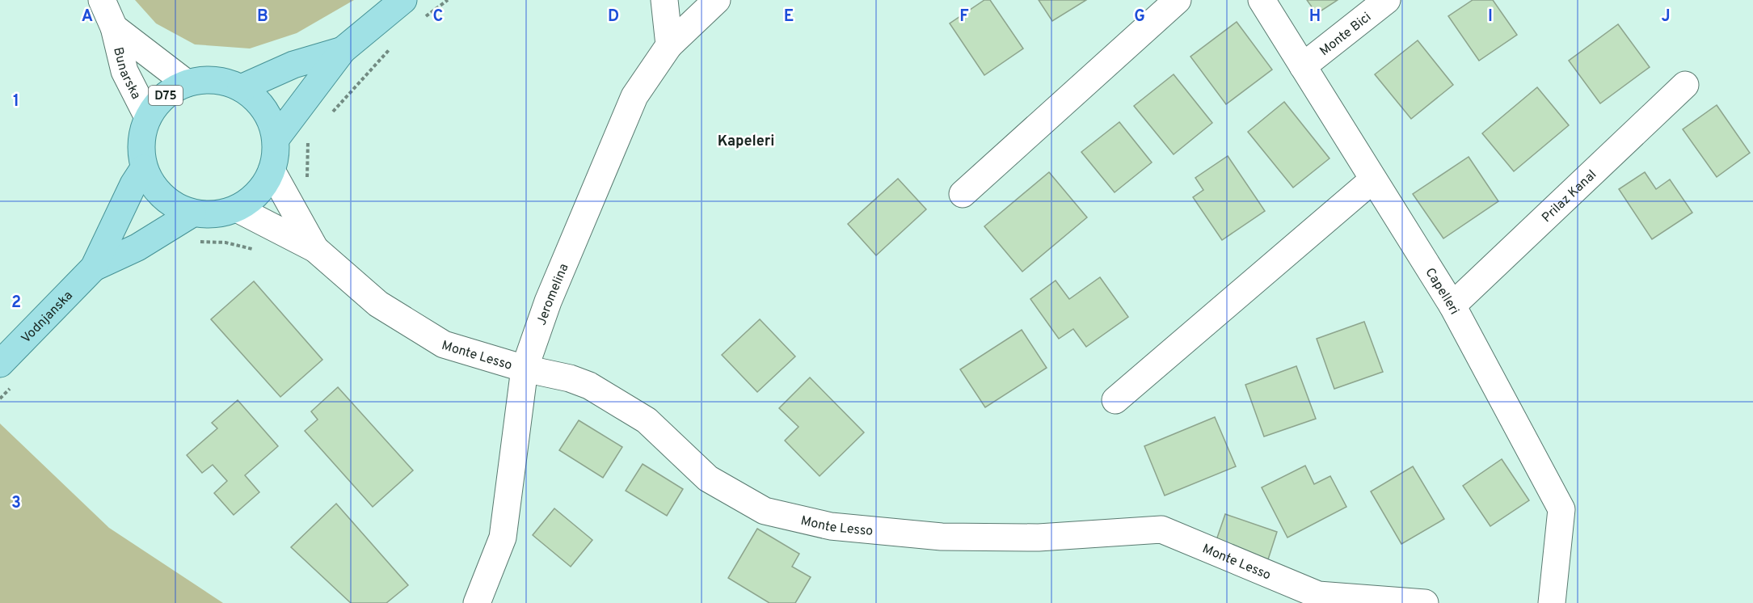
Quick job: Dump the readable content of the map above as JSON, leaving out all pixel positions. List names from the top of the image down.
{
  "streets": {
    "main road": ["D75", "Vodnjanska"],
    "street": [
      "Monte Bici",
      "Bunarska",
      "Prilaz Kanal",
      "Capelleri",
      "Jeromelina",
      "Monte Lesso"
    ]
  },
  "crossings": [
    ["Monte Bici", "Capelleri"],
    ["Bunarska", "D75"],
    ["Bunarska", "Vodnjanska"],
    ["Bunarska", "Monte Lesso"],
    ["D75", "Vodnjanska"],
    ["D75", "Monte Lesso"],
    ["Prilaz Kanal", "Capelleri"],
    ["Jeromelina", "Monte Lesso"],
    ["Vodnjanska", "Monte Lesso"]
  ],
  "districts": ["Kapeleri"],
  "grid": {
    "columns": [
      "A",
      "B",
      "C",
      "D",
      "E",
      "F",
      "G",
      "H",
      "I",
      "J"
    ],
    "rows": ["1", "2", "3"]
  }
}
